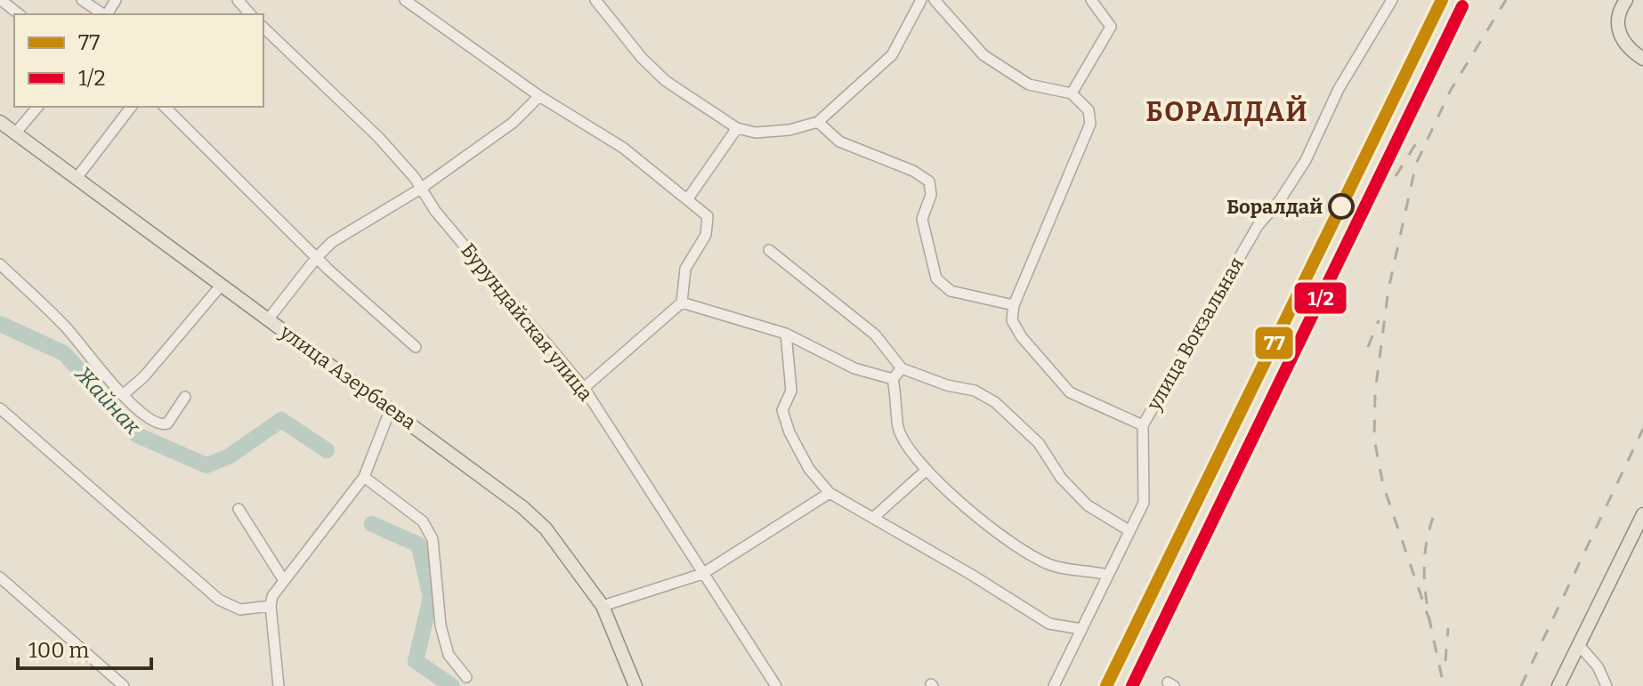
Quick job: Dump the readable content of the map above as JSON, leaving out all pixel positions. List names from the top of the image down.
{
  "streets": {
    "main road": ["улица Азербаева"],
    "street": ["Бурундайская улица", "улица Вокзальная"]
  },
  "districts": ["БОРАЛДАЙ"],
  "water": ["Жайнак"],
  "places": ["Боралдай"],
  "lines": ["transit line 77", "transit line 1/2"],
  "legend": ["77", "1/2"],
  "scale_bar": "100 m"
}
